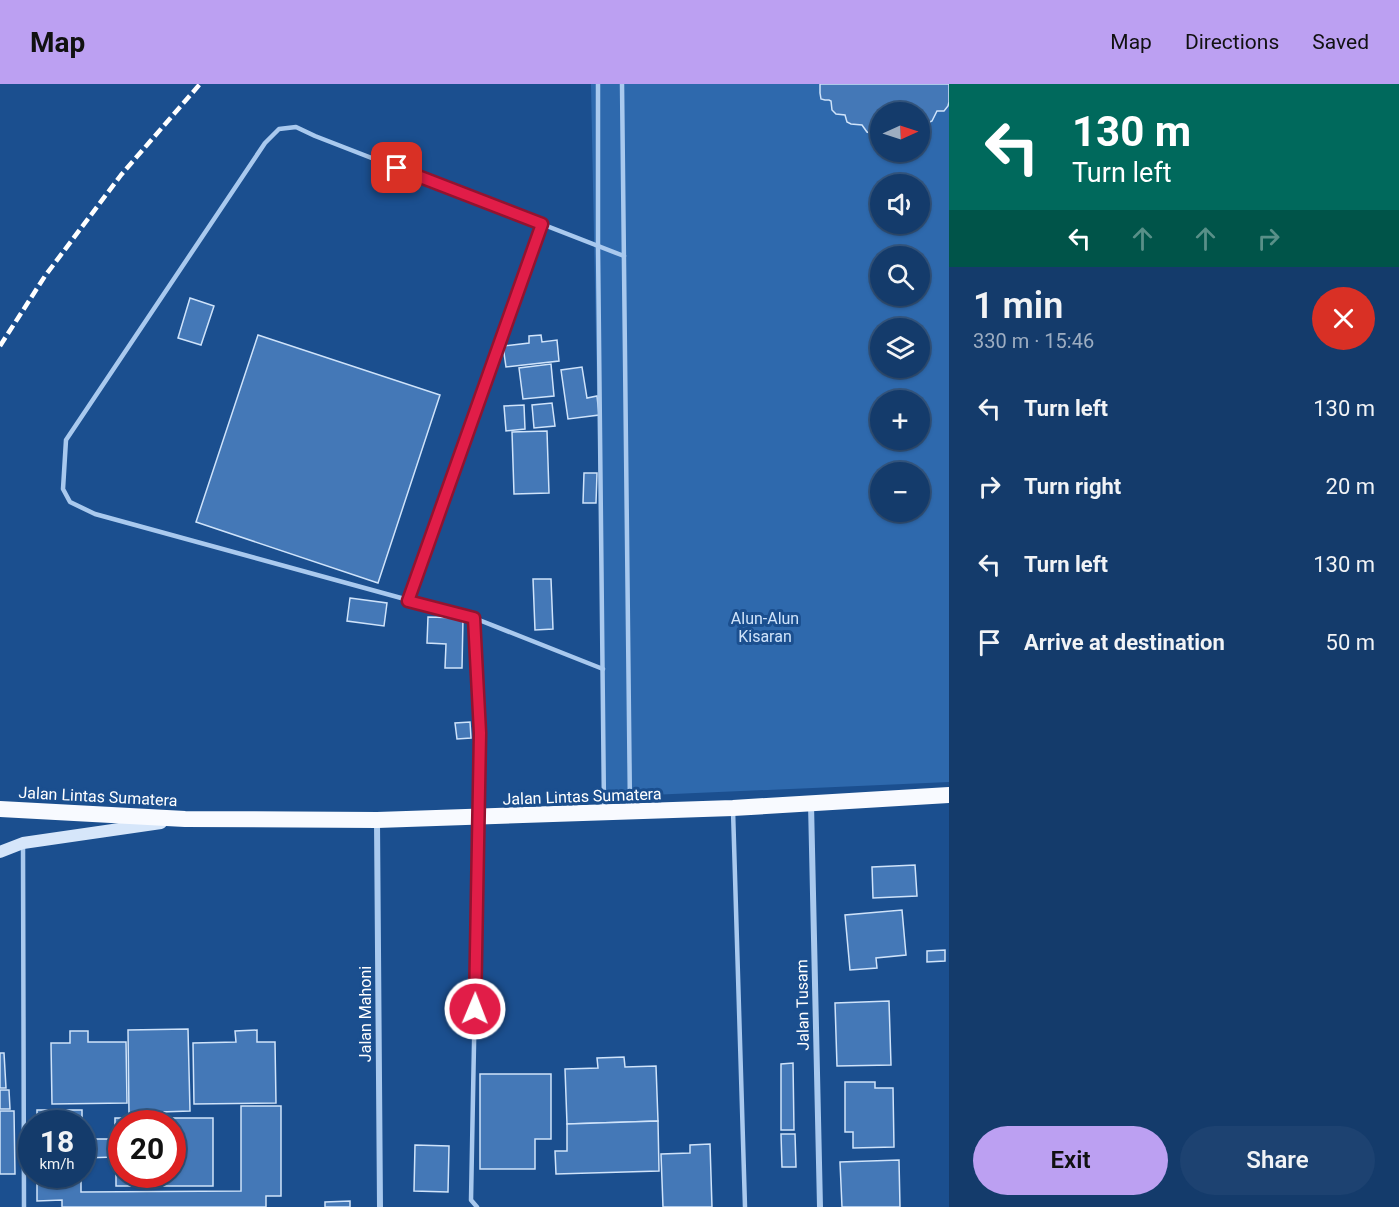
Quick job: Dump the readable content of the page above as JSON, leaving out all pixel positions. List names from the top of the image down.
{
  "streets": {
    "highway": ["Jalan Lintas Sumatera"],
    "street": ["Jalan Tusam", "Jalan Mahoni"]
  },
  "crossings": [
    ["Jalan Lintas Sumatera", "Jalan Tusam"],
    ["Jalan Lintas Sumatera", "Jalan Mahoni"]
  ],
  "parks": ["Alun-Alun Kisaran"],
  "north": "right",
  "page": {
    "header": "Map",
    "nav": ["Map", "Directions", "Saved"],
    "turn": ["130 m", "Turn left"],
    "map_buttons": ["+", "−"],
    "heading": ["1 min", "330 m · 15:46"],
    "list": [
      {
        "name": "Turn left",
        "value": "130 m"
      },
      {
        "name": "Turn right",
        "value": "20 m"
      },
      {
        "name": "Turn left",
        "value": "130 m"
      },
      {
        "name": "Arrive at destination",
        "value": "50 m"
      }
    ],
    "speed": "18 km/h",
    "limit": "20",
    "buttons": ["Exit", "Share"]
  }
}
